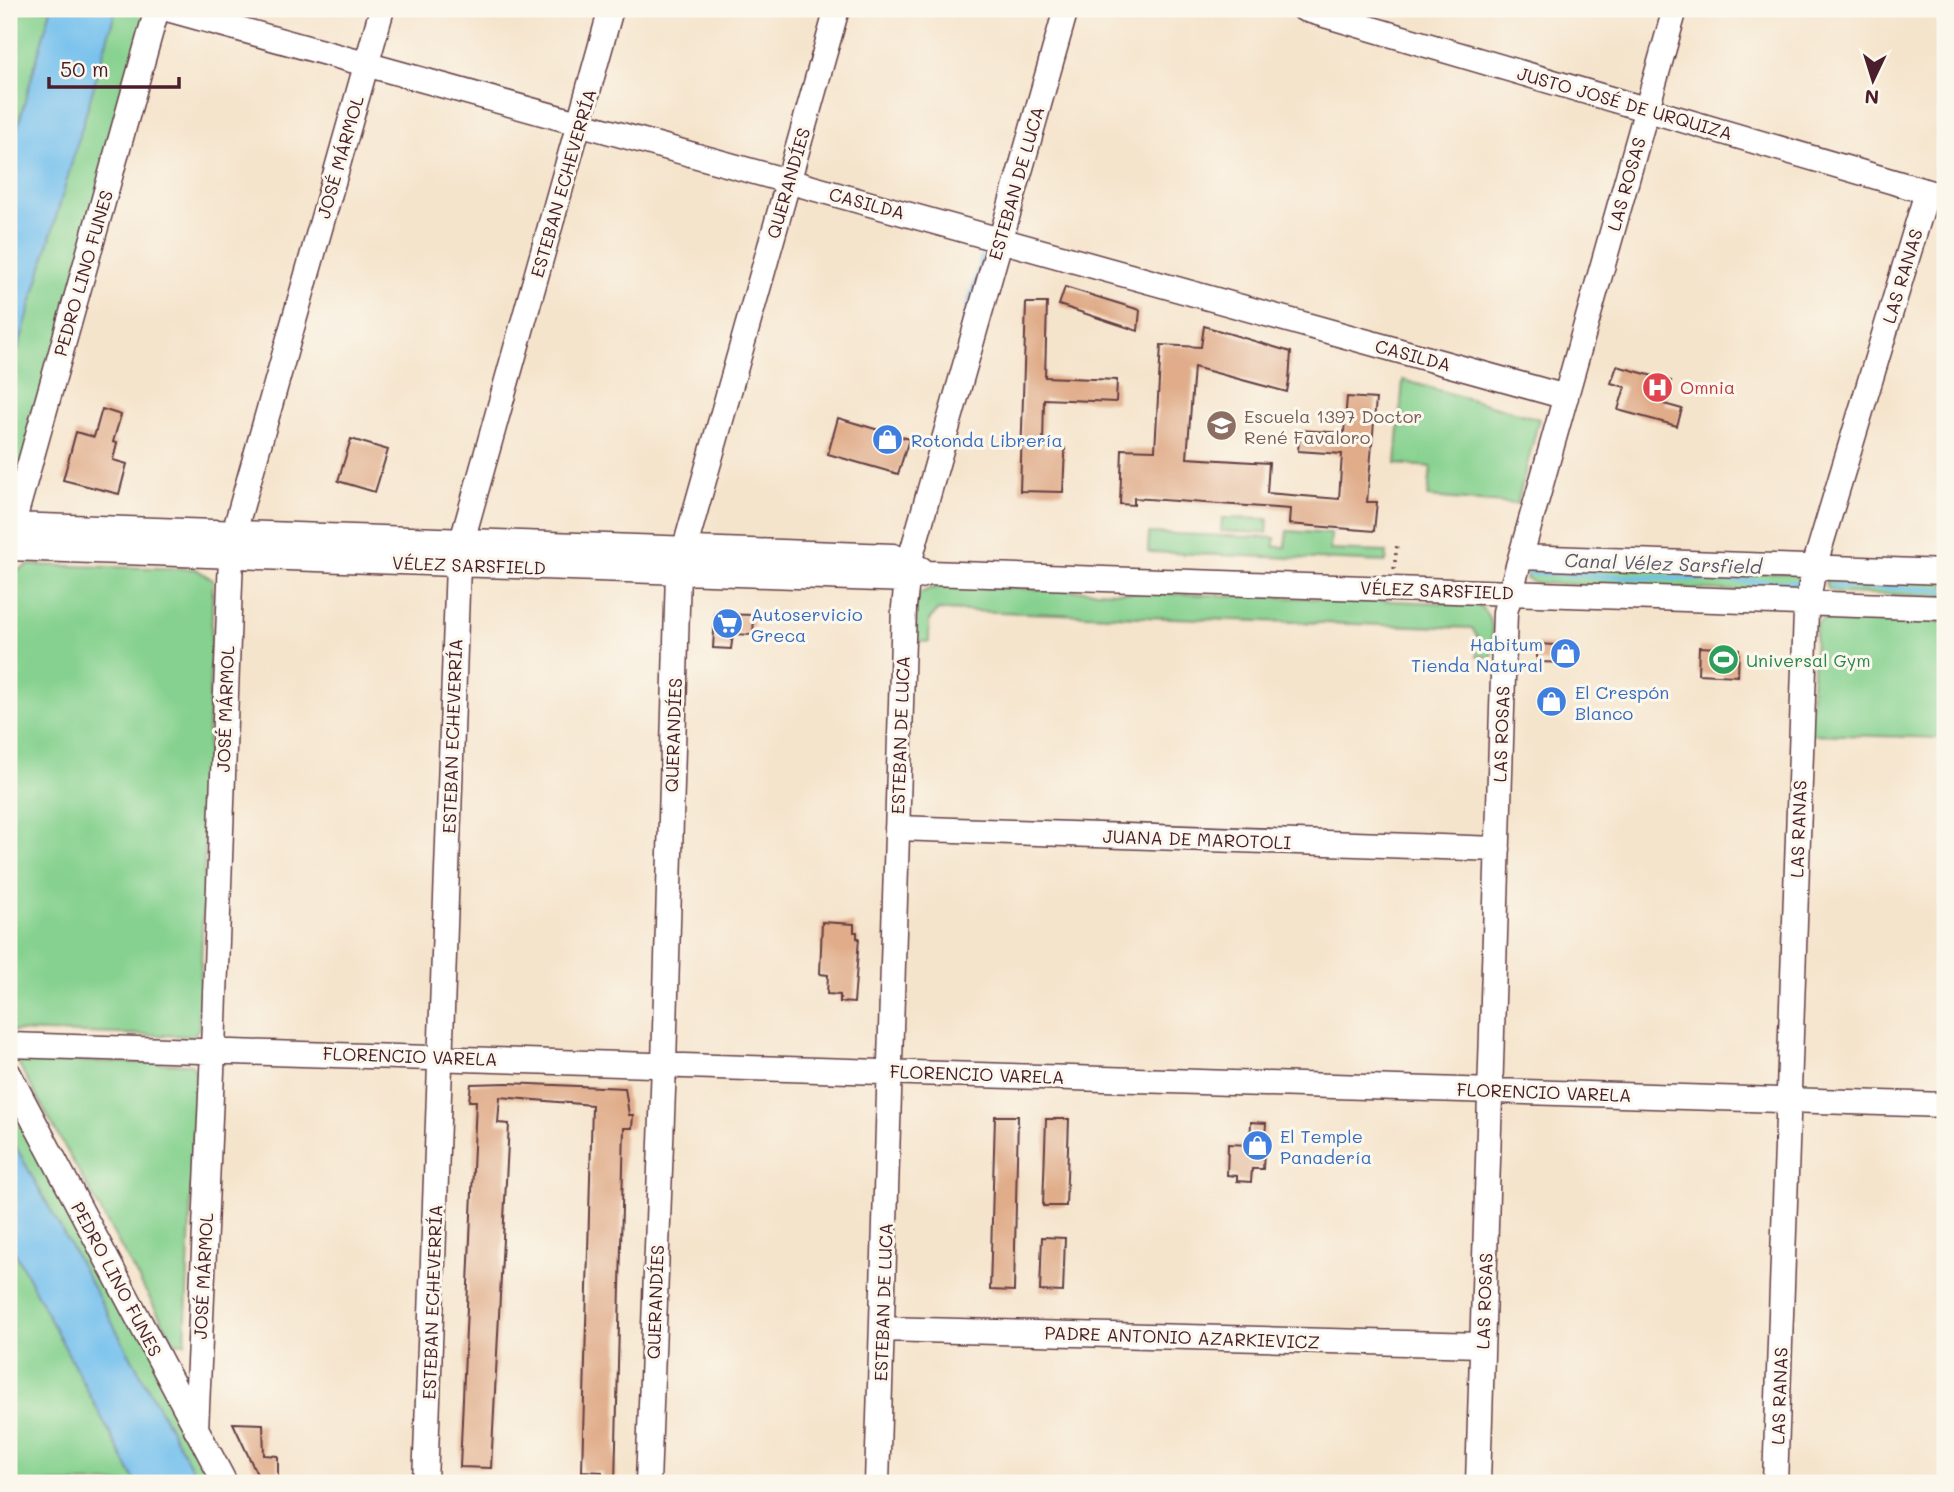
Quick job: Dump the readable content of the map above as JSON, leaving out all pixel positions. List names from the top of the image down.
{
  "streets": {
    "street": [
      "JUSTO JOSÉ DE URQUIZA",
      "JOSÉ MÁRMOL",
      "ESTEBAN ECHEVERRÍA",
      "QUERANDÍES",
      "ESTEBAN DE LUCA",
      "LAS ROSAS",
      "CASILDA",
      "PEDRO LINO FUNES",
      "LAS RANAS",
      "VÉLEZ SARSFIELD",
      "JUANA DE MAROTOLI",
      "FLORENCIO VARELA",
      "PADRE ANTONIO AZARKIEVICZ"
    ]
  },
  "crossings": [
    ["JUSTO JOSÉ DE URQUIZA", "LAS ROSAS"],
    ["JUSTO JOSÉ DE URQUIZA", "LAS RANAS"],
    ["JOSÉ MÁRMOL", "CASILDA"],
    ["JOSÉ MÁRMOL", "PEDRO LINO FUNES"],
    ["JOSÉ MÁRMOL", "VÉLEZ SARSFIELD"],
    ["JOSÉ MÁRMOL", "FLORENCIO VARELA"],
    ["ESTEBAN ECHEVERRÍA", "CASILDA"],
    ["ESTEBAN ECHEVERRÍA", "VÉLEZ SARSFIELD"],
    ["ESTEBAN ECHEVERRÍA", "FLORENCIO VARELA"],
    ["QUERANDÍES", "CASILDA"],
    ["QUERANDÍES", "VÉLEZ SARSFIELD"],
    ["QUERANDÍES", "FLORENCIO VARELA"],
    ["ESTEBAN DE LUCA", "CASILDA"],
    ["ESTEBAN DE LUCA", "VÉLEZ SARSFIELD"],
    ["ESTEBAN DE LUCA", "JUANA DE MAROTOLI"],
    ["ESTEBAN DE LUCA", "FLORENCIO VARELA"],
    ["ESTEBAN DE LUCA", "PADRE ANTONIO AZARKIEVICZ"],
    ["LAS ROSAS", "CASILDA"],
    ["LAS ROSAS", "VÉLEZ SARSFIELD"],
    ["LAS ROSAS", "JUANA DE MAROTOLI"],
    ["LAS ROSAS", "FLORENCIO VARELA"],
    ["LAS ROSAS", "PADRE ANTONIO AZARKIEVICZ"],
    ["PEDRO LINO FUNES", "VÉLEZ SARSFIELD"],
    ["LAS RANAS", "VÉLEZ SARSFIELD"],
    ["LAS RANAS", "FLORENCIO VARELA"]
  ],
  "water": ["Canal Vélez Sarsfield"],
  "places": {
    "hospital": ["Omnia"],
    "school or university": ["Escuela 1397 Doctor René Favaloro"],
    "shop": [
      "Rotonda Librería",
      "Habitum Tienda Natural",
      "El Crespón Blanco",
      "El Temple Panadería"
    ],
    "supermarket": ["Autoservicio Greca"],
    "sports": ["Universal Gym"]
  },
  "scale_bar": "50 m",
  "north": "bottom"
}
